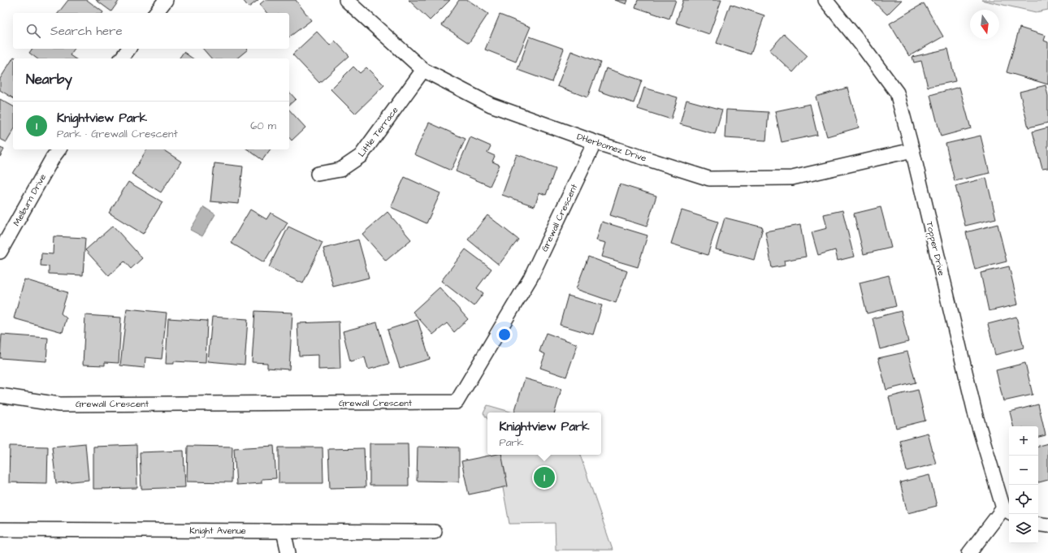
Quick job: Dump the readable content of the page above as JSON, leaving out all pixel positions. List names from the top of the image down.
{
  "streets": {
    "street": [
      "Little Terrace",
      "DHerbomez Drive",
      "Melburn Drive",
      "Grewall Crescent",
      "Topper Drive",
      "Knight Avenue"
    ]
  },
  "crossings": [
    ["Little Terrace", "DHerbomez Drive"],
    ["DHerbomez Drive", "Grewall Crescent"],
    ["DHerbomez Drive", "Topper Drive"]
  ],
  "north": "bottom",
  "page": {
    "search": "Search here",
    "heading": "Nearby",
    "list": [
      {
        "mark": "1",
        "name": "Knightview Park",
        "note": "Park · Grewall Crescent",
        "value": "60 m"
      }
    ],
    "popup": ["Knightview Park", "Park"],
    "map_buttons": ["+", "−"],
    "pins": "1"
  }
}
